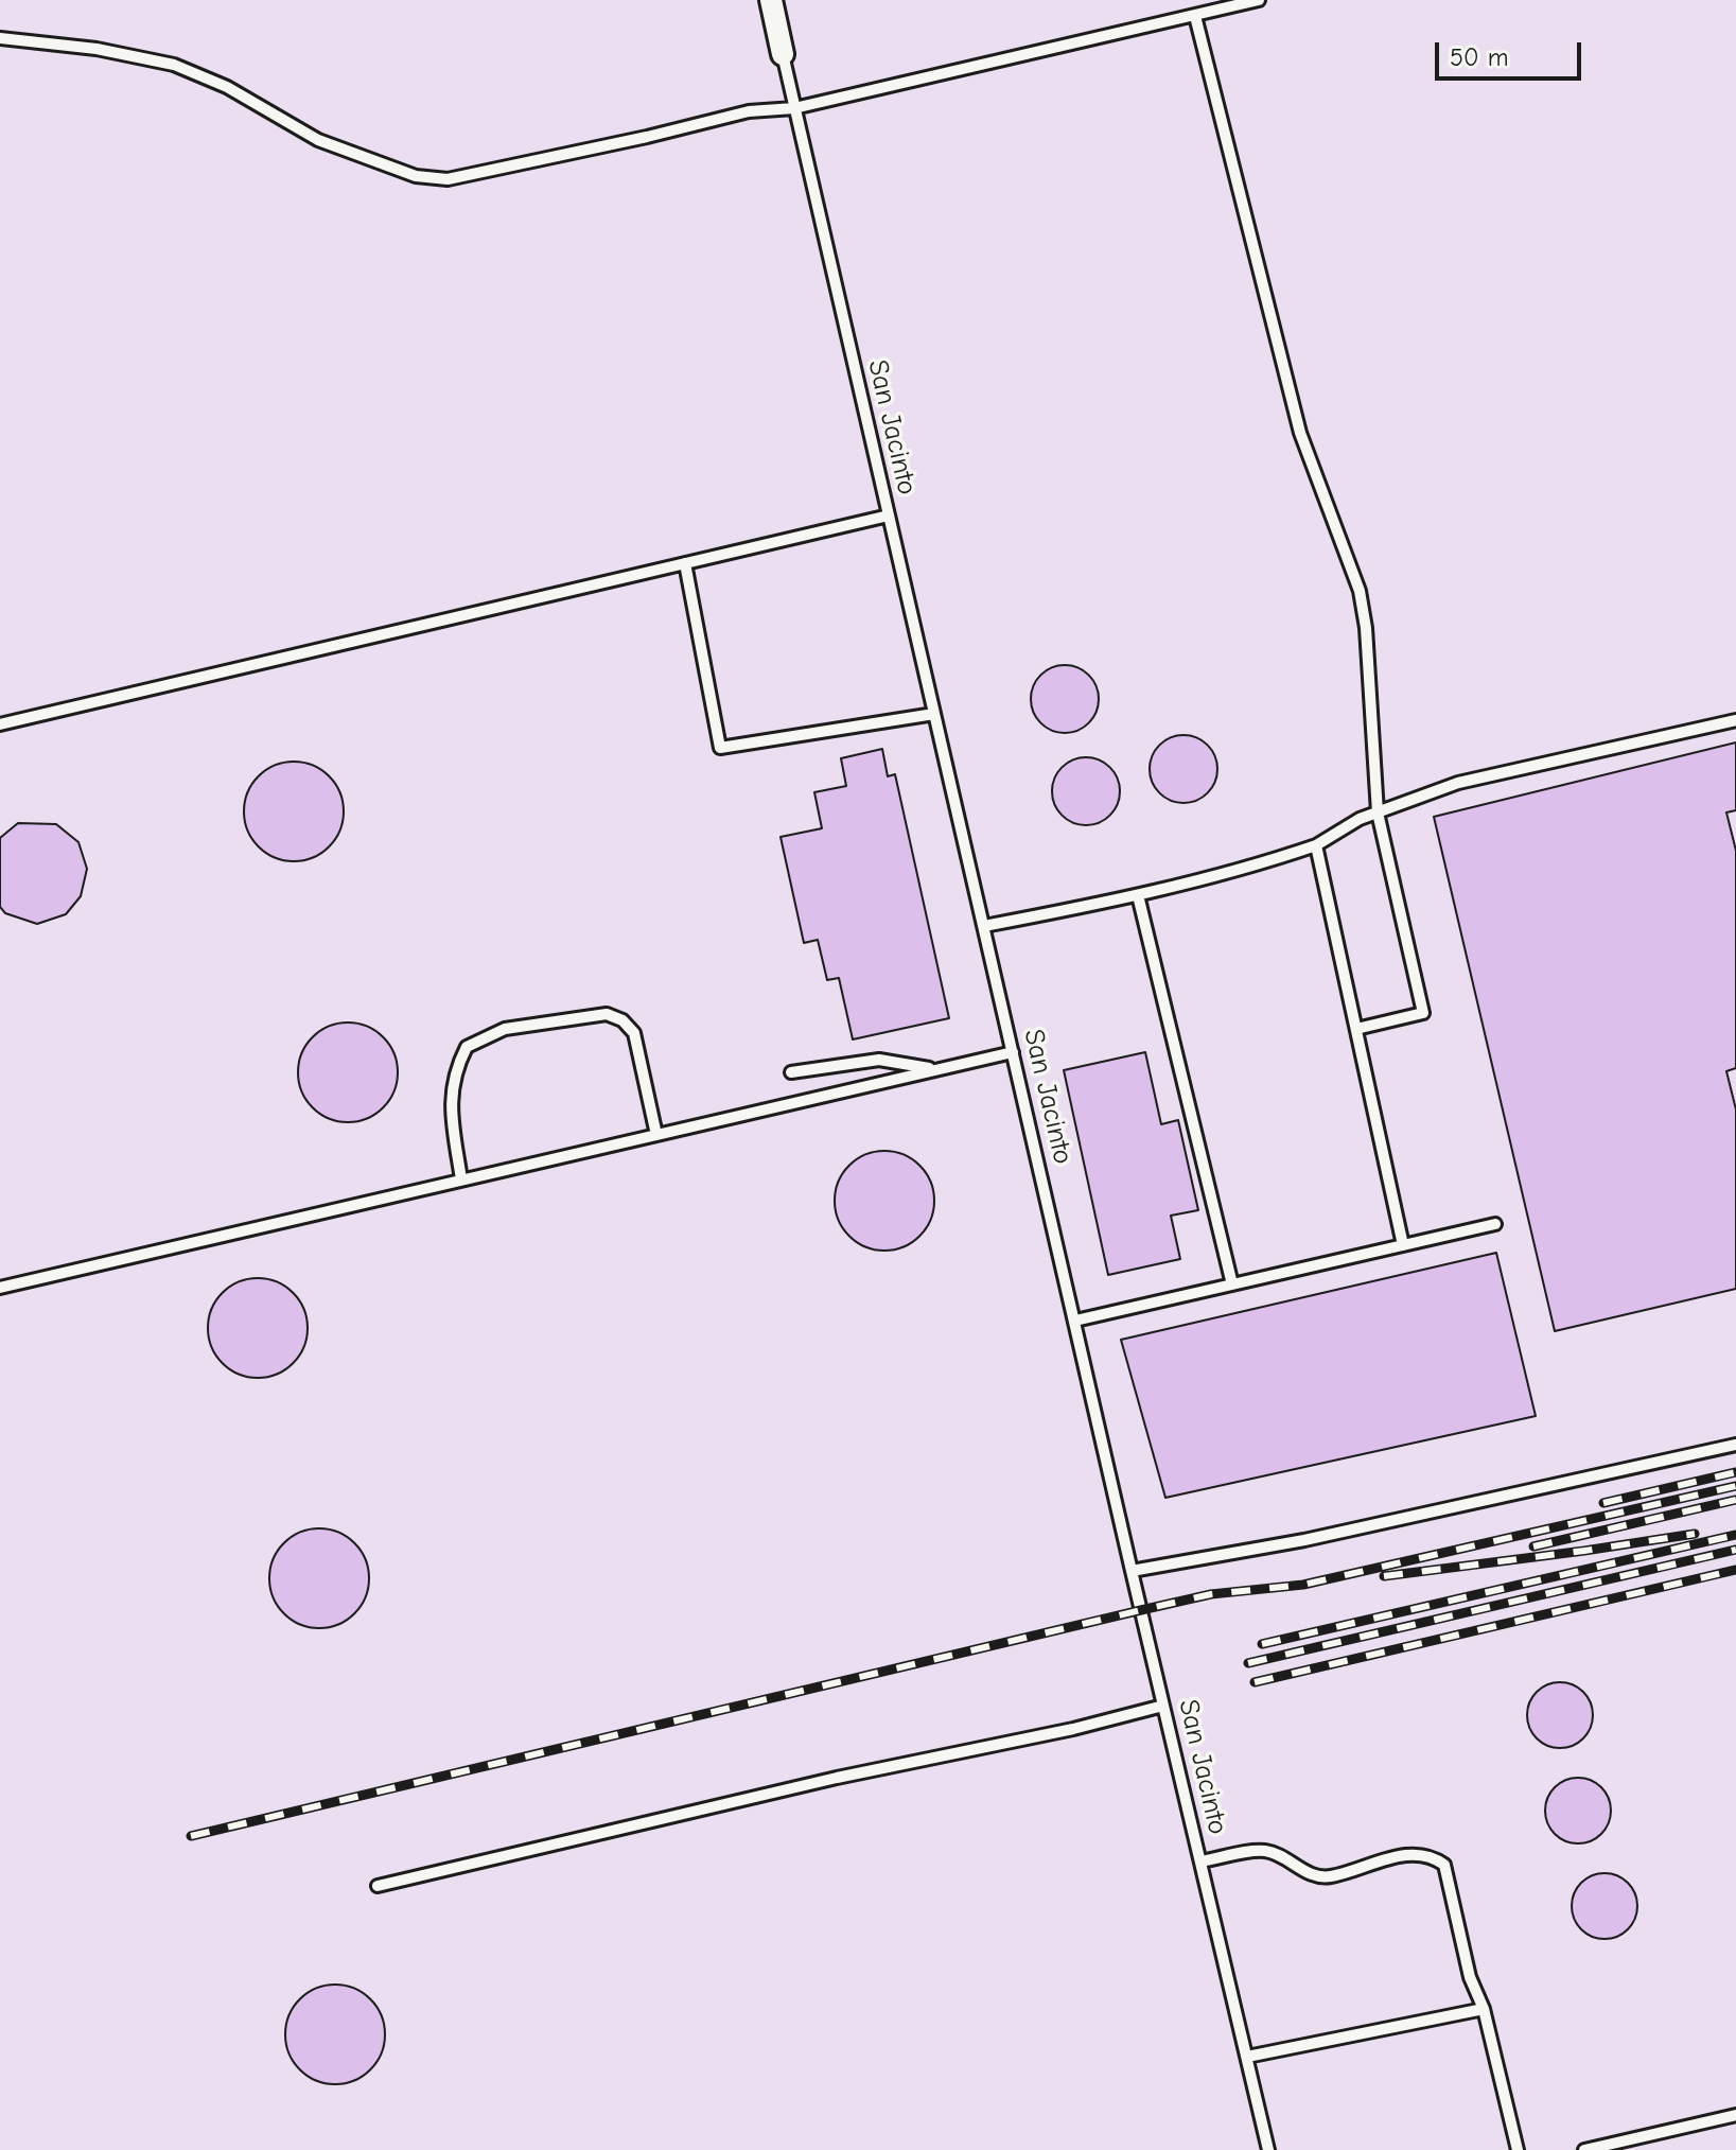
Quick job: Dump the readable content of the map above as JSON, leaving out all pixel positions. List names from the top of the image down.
{
  "streets": {
    "lane": ["San Jacinto"]
  },
  "scale_bar": "50 m"
}
